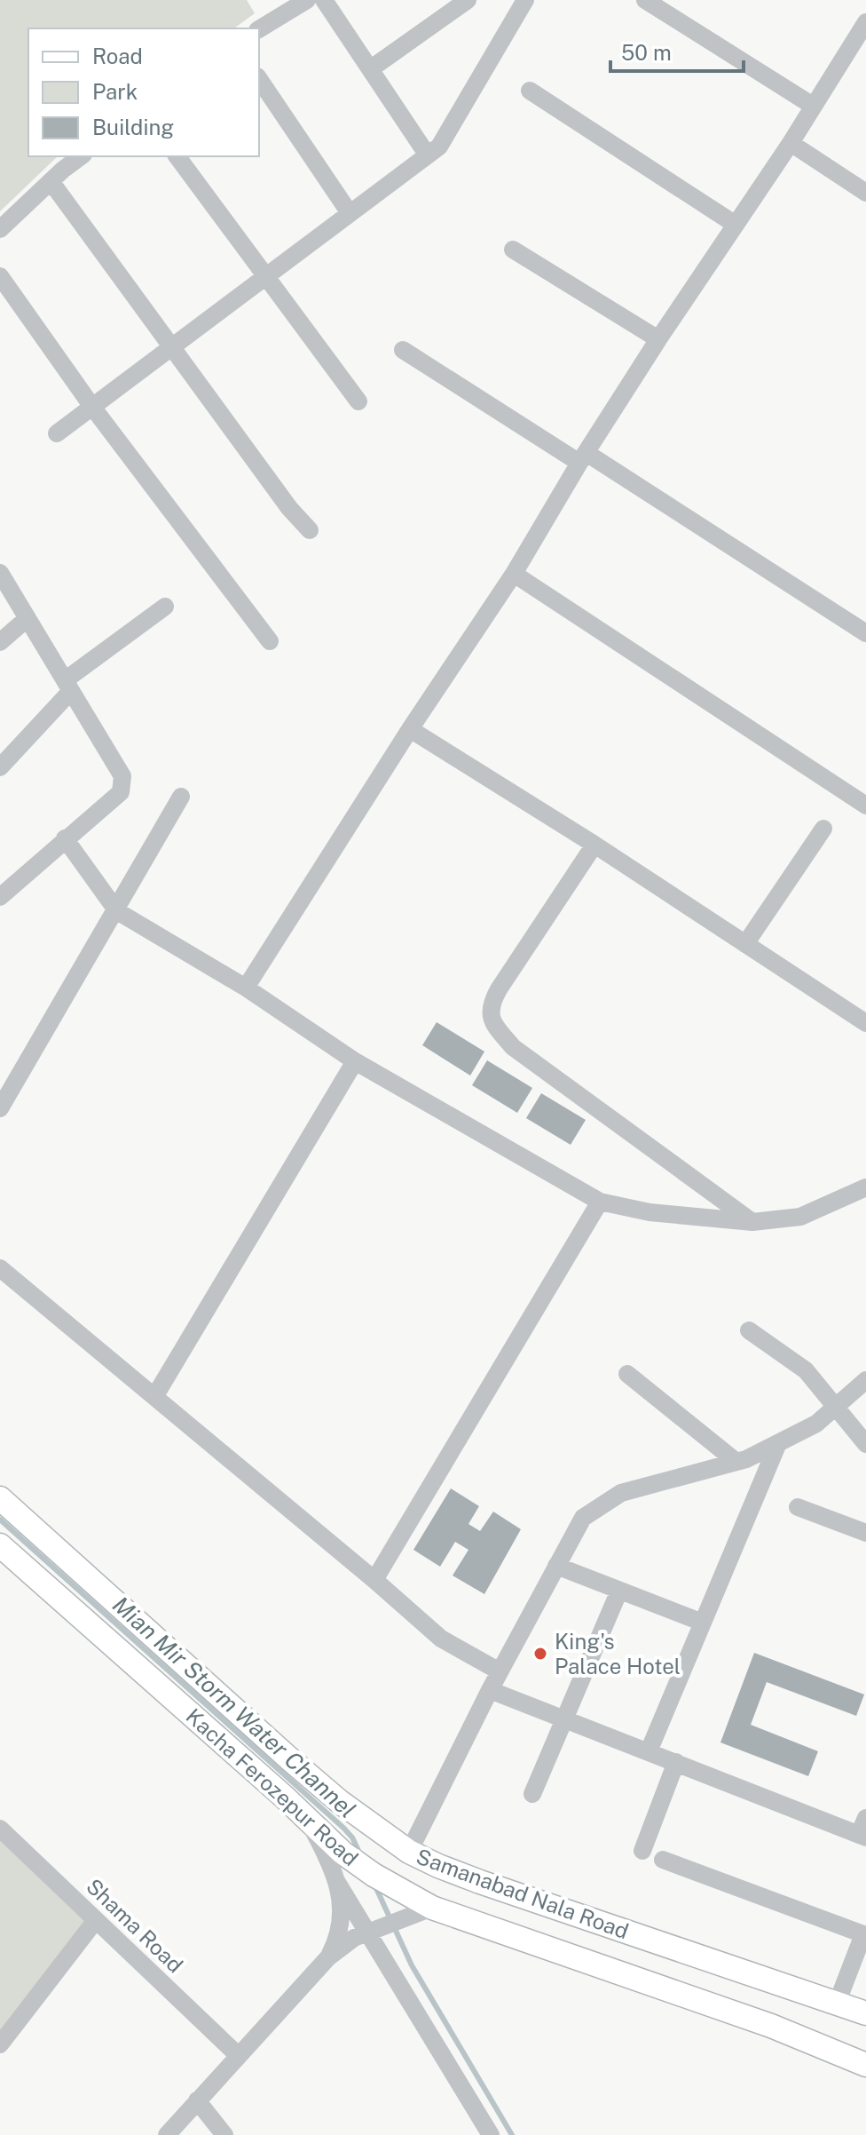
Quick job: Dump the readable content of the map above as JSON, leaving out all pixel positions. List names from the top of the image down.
{
  "streets": {
    "main road": ["Kacha Ferozepur Road", "Samanabad Nala Road"],
    "street": ["Shama Road"]
  },
  "water": ["Mian Mir Storm Water Channel"],
  "places": ["King's Palace Hotel"],
  "legend": ["Road", "Park", "Building"],
  "scale_bar": "50 m"
}
